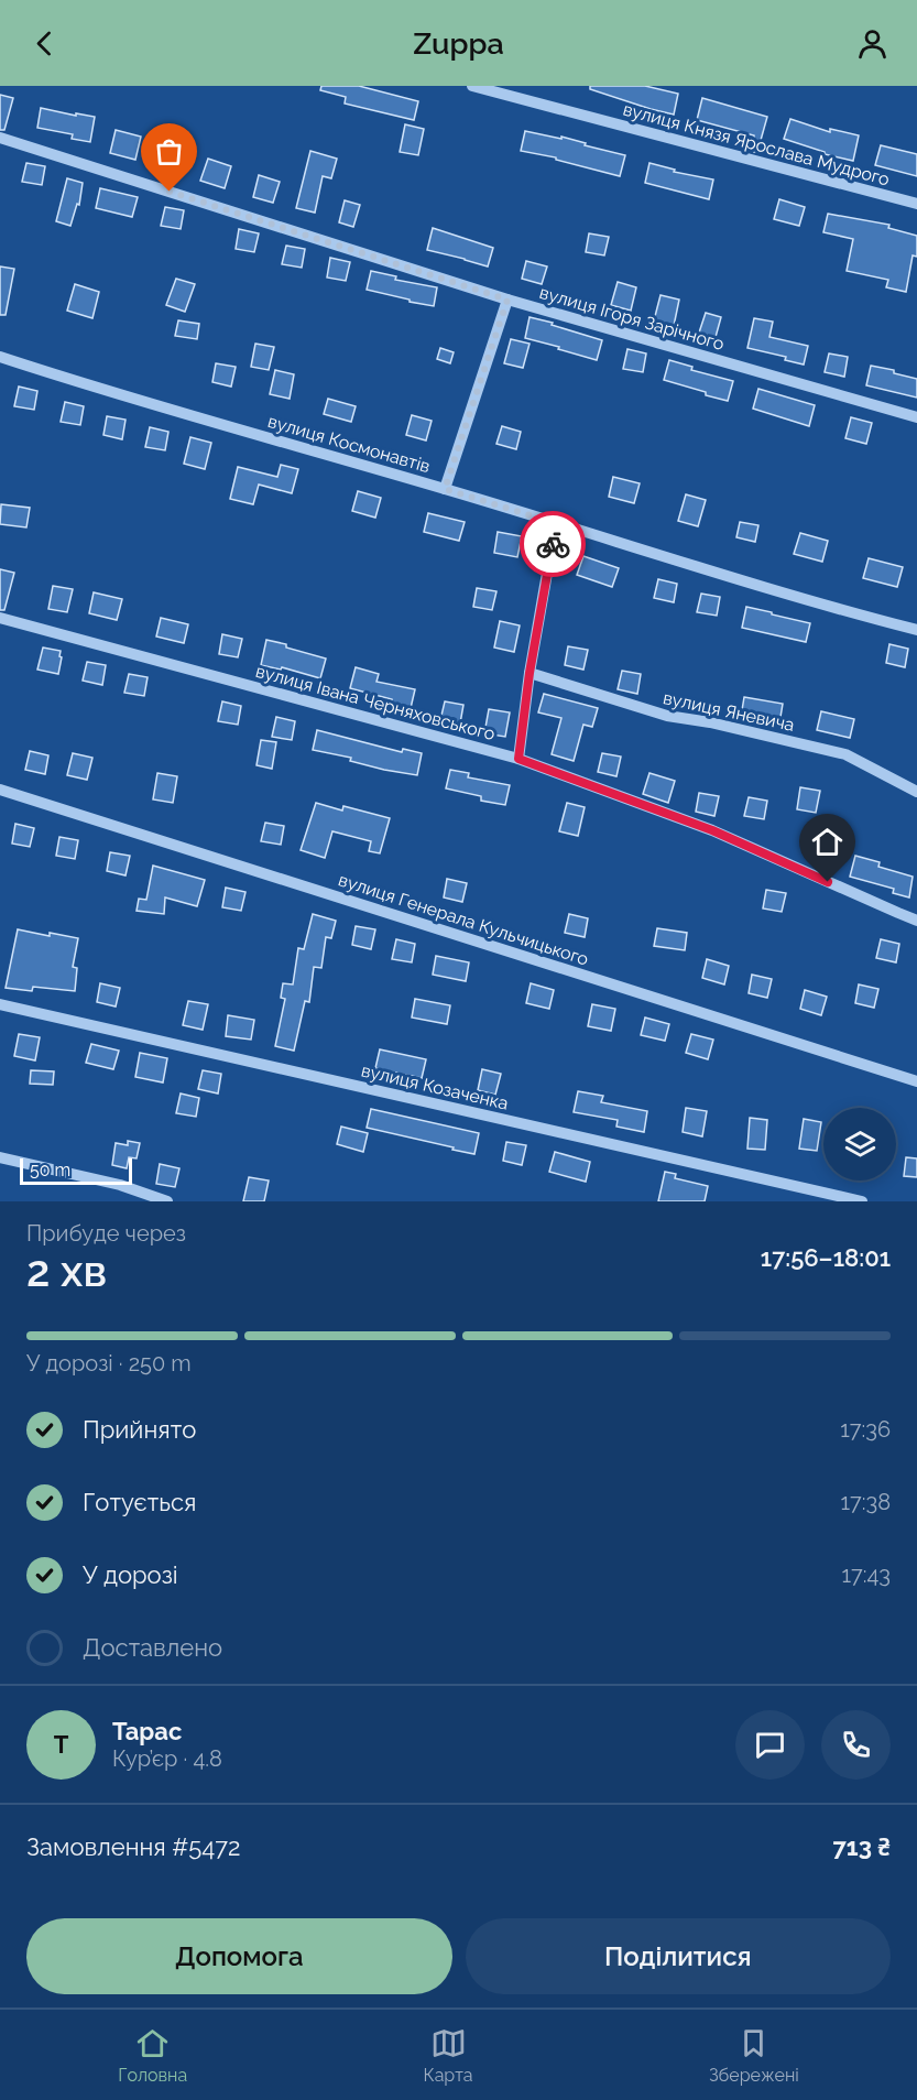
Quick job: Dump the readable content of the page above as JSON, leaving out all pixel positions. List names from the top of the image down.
{
  "streets": {
    "street": [
      "вулиця Князя Ярослава Мудрого",
      "вулиця Ігоря Зарічного",
      "вулиця Космонавтів",
      "вулиця Івана Черняховського",
      "вулиця Яневича",
      "вулиця Генерала Кульчицького",
      "вулиця Козаченка"
    ]
  },
  "scale_bar": "50 m",
  "page": {
    "header": "Zuppa",
    "scale": "50 m",
    "heading": ["2 хв", "Прибуде через", "17:56–18:01"],
    "panel": [
      "Тарас",
      "Кур’єр · 4.8",
      "Замовлення #5472",
      "713 ₴"
    ],
    "bar": "У дорозі · 250 m",
    "list": [
      ["Прийнято", "17:36"],
      ["Готується", "17:38"],
      ["У дорозі", "17:43"],
      "Доставлено"
    ],
    "round": "Т",
    "buttons": ["Допомога", "Поділитися"],
    "tabs": ["Головна", "Карта", "Збережені"]
  }
}
